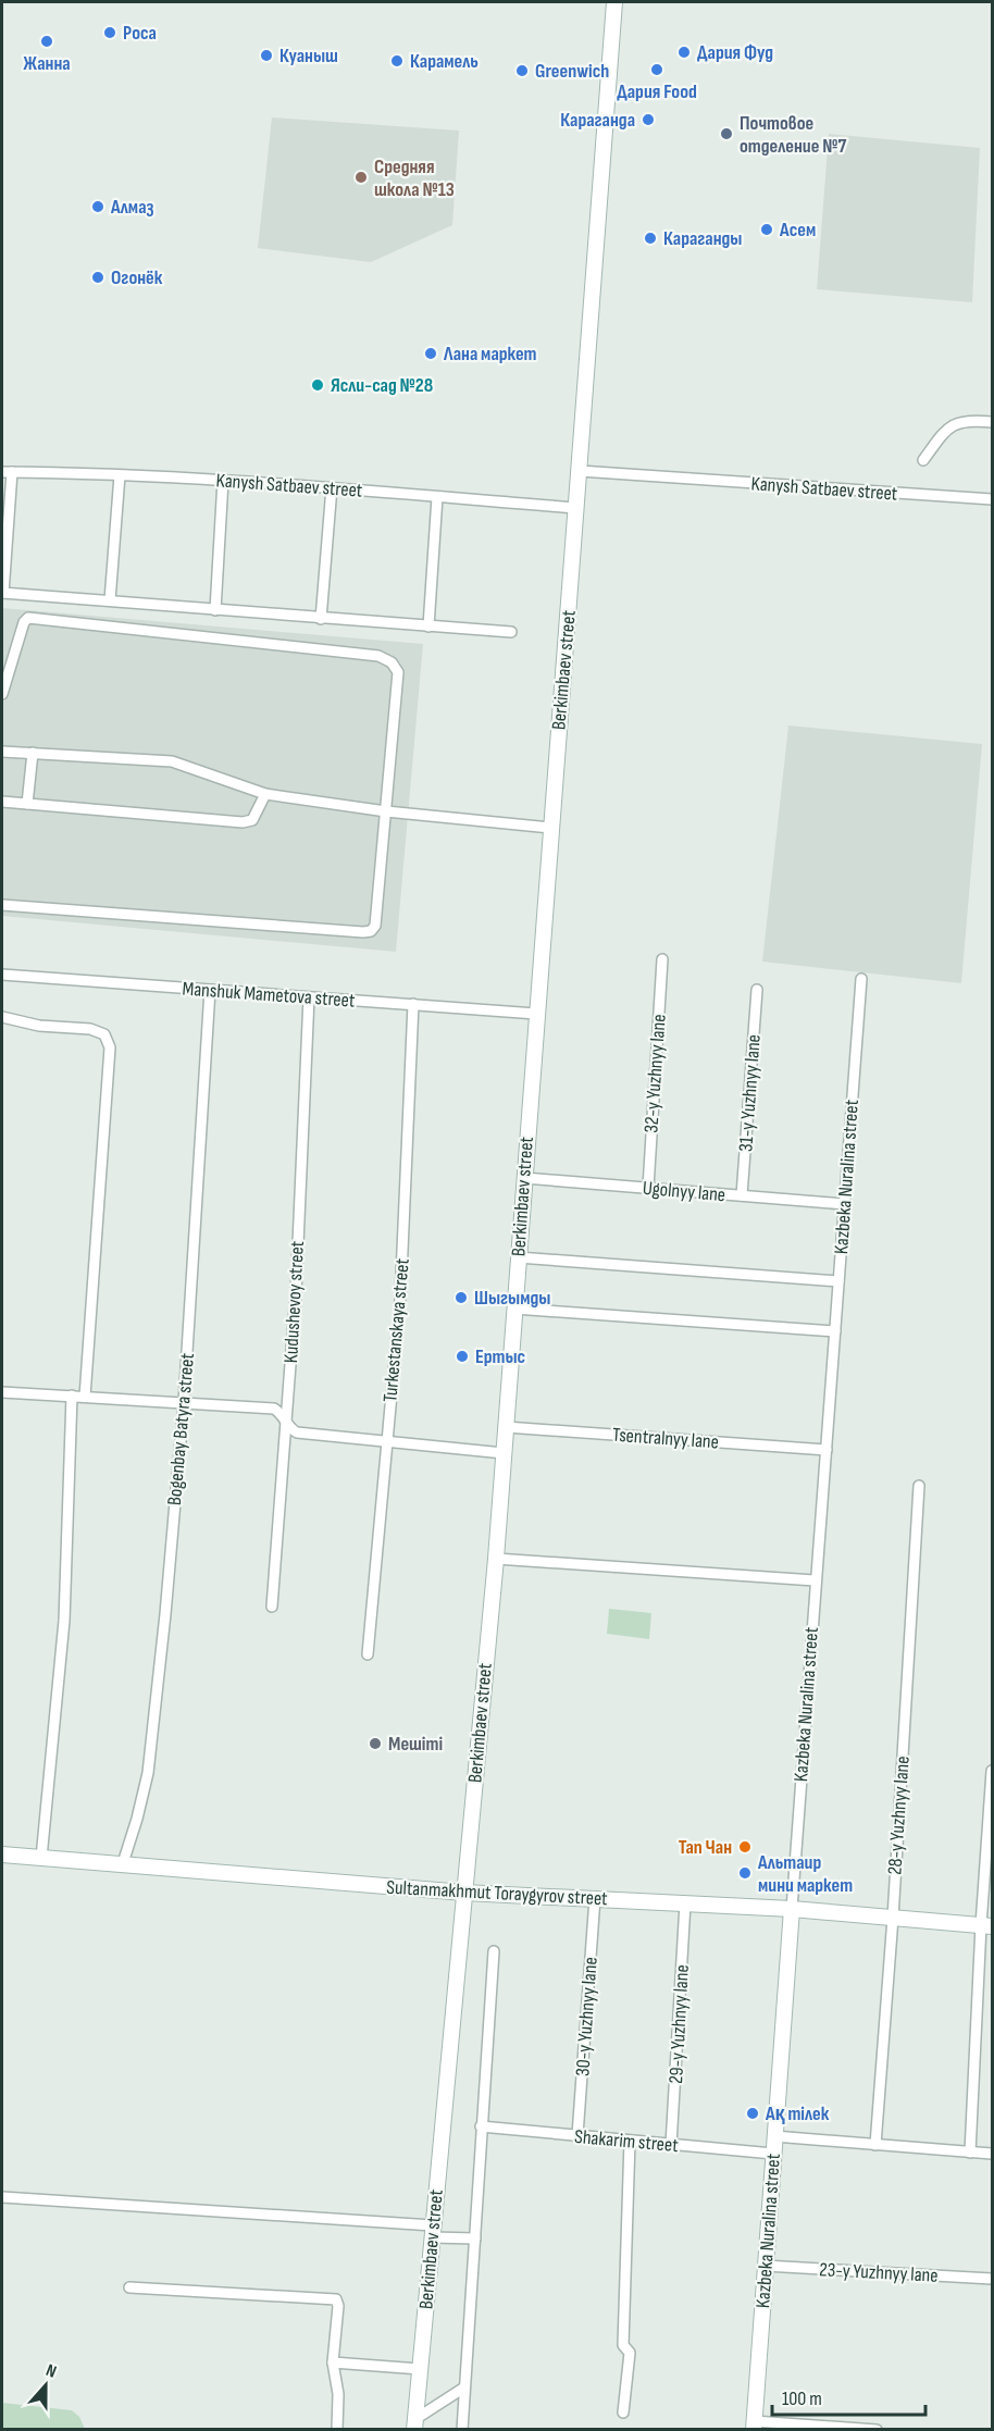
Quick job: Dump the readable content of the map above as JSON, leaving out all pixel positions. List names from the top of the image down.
{
  "streets": {
    "street": [
      "Kanysh Satbaev street",
      "Berkimbaev street",
      "Manshuk Mametova street",
      "32-y Yuzhnyy lane",
      "31-y Yuzhnyy lane",
      "Kazbeka Nuralina street",
      "Ugolnyy lane",
      "Kudushevoy street",
      "Turkestanskaya street",
      "Bogenbay Batyra street",
      "Tsentralnyy lane",
      "28-y Yuzhnyy lane",
      "Sultanmakhmut Toraygyrov street",
      "30-y Yuzhnyy lane",
      "29-y Yuzhnyy lane",
      "Shakarim street",
      "23-y Yuzhnyy lane"
    ]
  },
  "crossings": [
    ["Kanysh Satbaev street", "Berkimbaev street"],
    ["Berkimbaev street", "Manshuk Mametova street"],
    ["Berkimbaev street", "Ugolnyy lane"],
    ["Berkimbaev street", "Tsentralnyy lane"],
    ["Berkimbaev street", "Sultanmakhmut Toraygyrov street"],
    ["Manshuk Mametova street", "Kudushevoy street"],
    ["Manshuk Mametova street", "Turkestanskaya street"],
    ["Manshuk Mametova street", "Bogenbay Batyra street"],
    ["32-y Yuzhnyy lane", "Ugolnyy lane"],
    ["31-y Yuzhnyy lane", "Ugolnyy lane"],
    ["Kazbeka Nuralina street", "Ugolnyy lane"],
    ["Kazbeka Nuralina street", "Tsentralnyy lane"],
    ["Kazbeka Nuralina street", "Sultanmakhmut Toraygyrov street"],
    ["Kazbeka Nuralina street", "Shakarim street"],
    ["Kazbeka Nuralina street", "23-y Yuzhnyy lane"],
    ["Bogenbay Batyra street", "Sultanmakhmut Toraygyrov street"],
    ["28-y Yuzhnyy lane", "Sultanmakhmut Toraygyrov street"],
    ["Sultanmakhmut Toraygyrov street", "30-y Yuzhnyy lane"],
    ["Sultanmakhmut Toraygyrov street", "29-y Yuzhnyy lane"],
    ["30-y Yuzhnyy lane", "Shakarim street"],
    ["29-y Yuzhnyy lane", "Shakarim street"]
  ],
  "places": [
    "Роса",
    "Жанна",
    "Дария Фуд",
    "Куаныш",
    "Карамель",
    "Дария Food",
    "Greenwich",
    "Караганда",
    "Почтовое отделение №7",
    "Средняя школа №13",
    "Алмаз",
    "Асем",
    "Караганды",
    "Огонёк",
    "Лана маркет",
    "Ясли-сад №28",
    "Шыгымды",
    "Ертыс",
    "Мешіті",
    "Тап Чан",
    "Альтаир мини маркет",
    "Ақ тілек"
  ],
  "scale_bar": "100 m",
  "north": "top"
}
